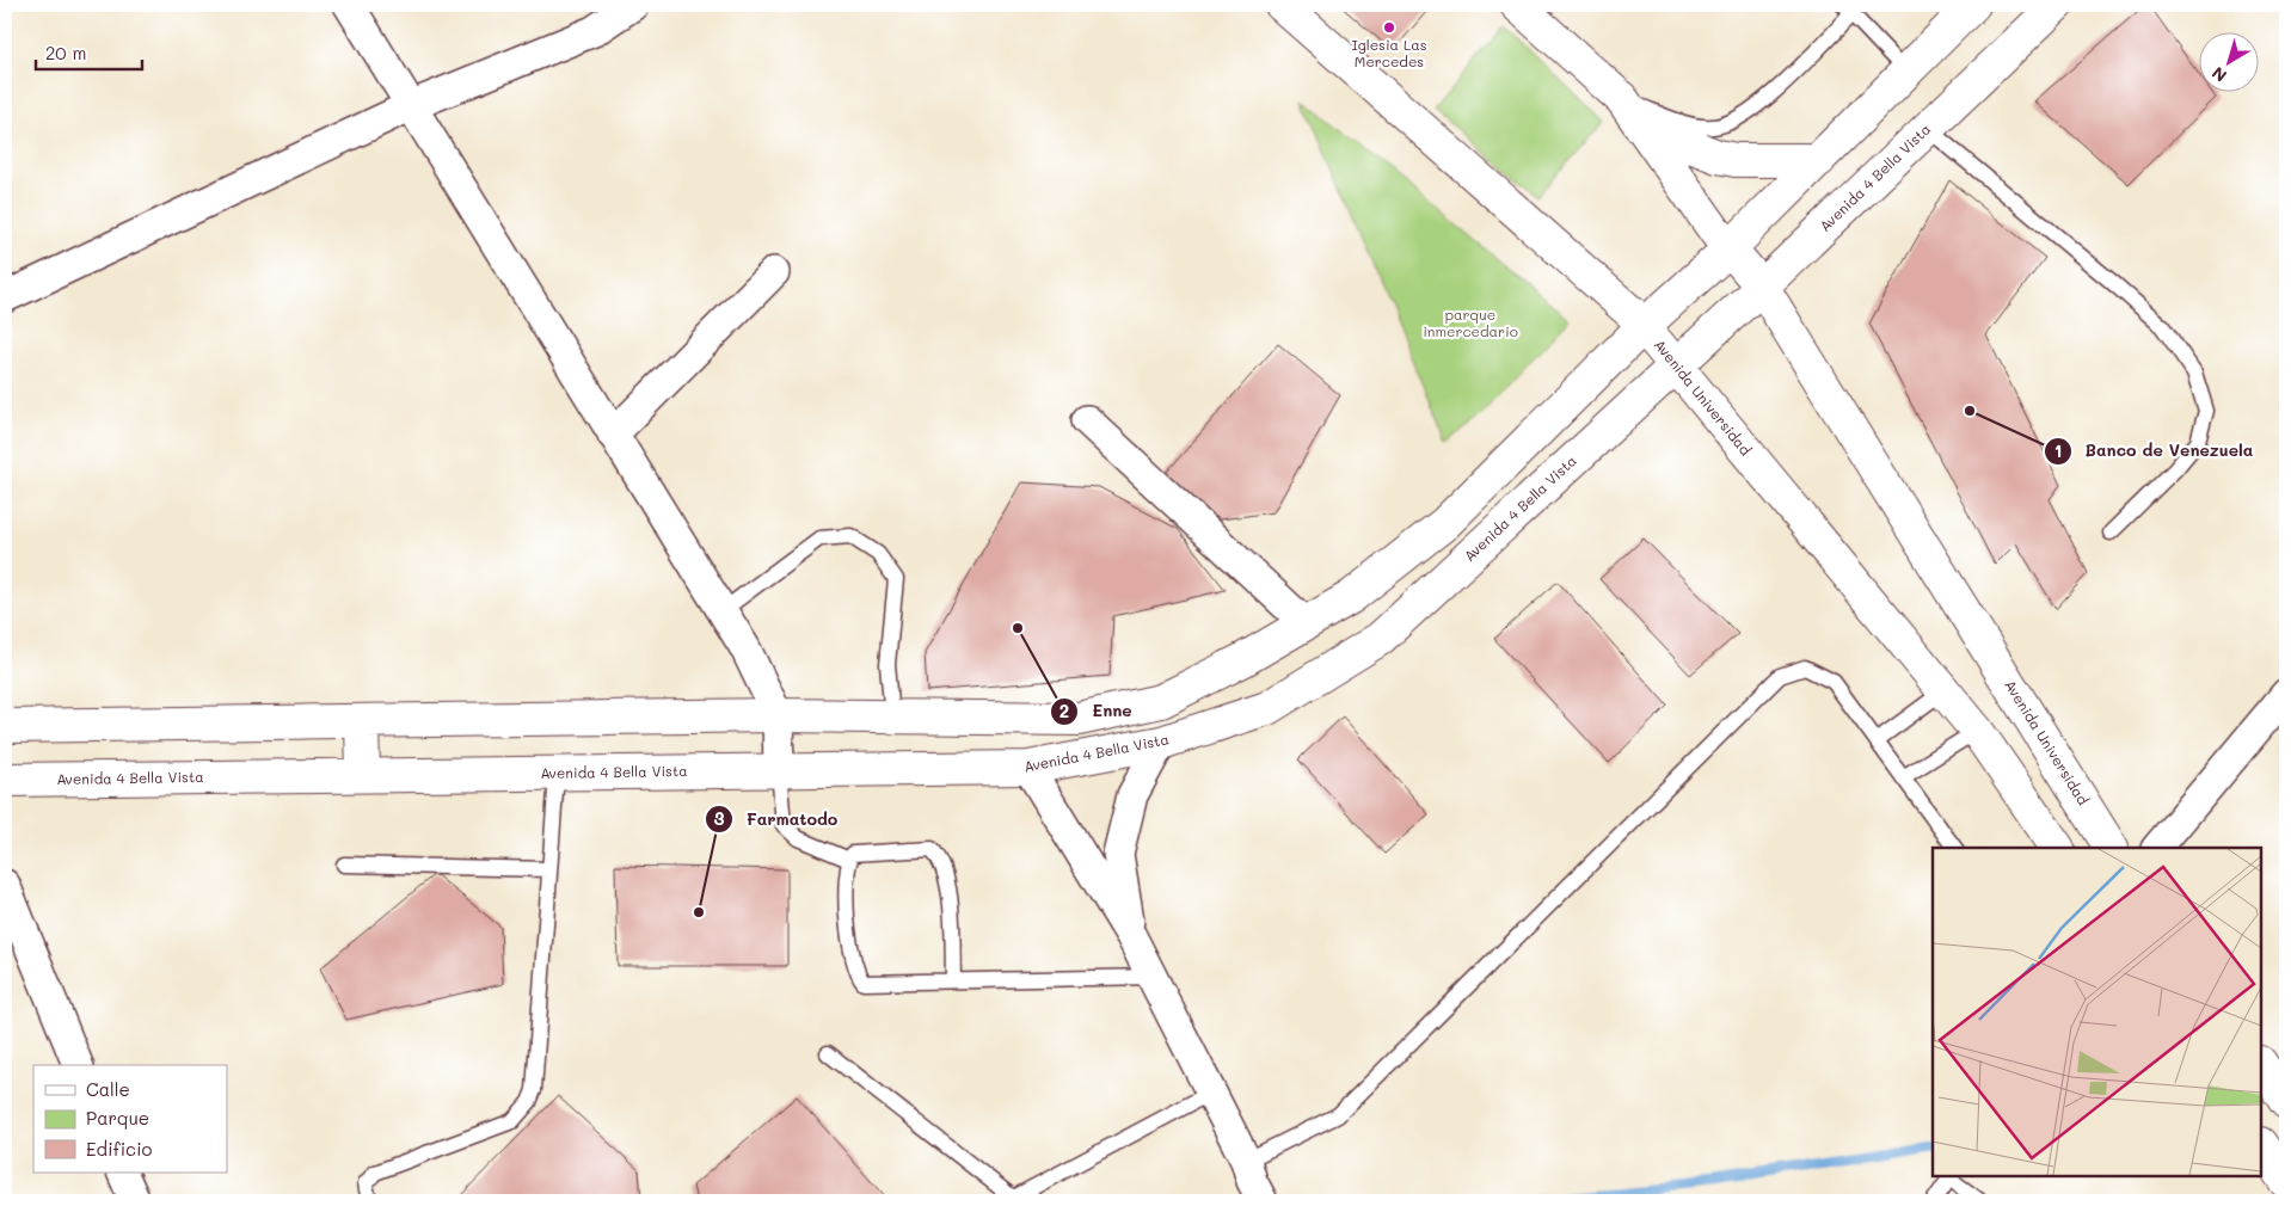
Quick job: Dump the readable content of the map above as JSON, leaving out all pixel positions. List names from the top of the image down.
{
  "streets": {
    "street": ["Avenida 4 Bella Vista", "Avenida Universidad"]
  },
  "crossings": [
    ["Avenida 4 Bella Vista", "Avenida Universidad"]
  ],
  "parks": ["parque inmercedario"],
  "places": [
    "Iglesia Las Mercedes",
    "Banco de Venezuela",
    "Enne",
    "Farmatodo"
  ],
  "legend": ["Calle", "Parque", "Edificio"],
  "scale_bar": "20 m",
  "north": "bottom left"
}
